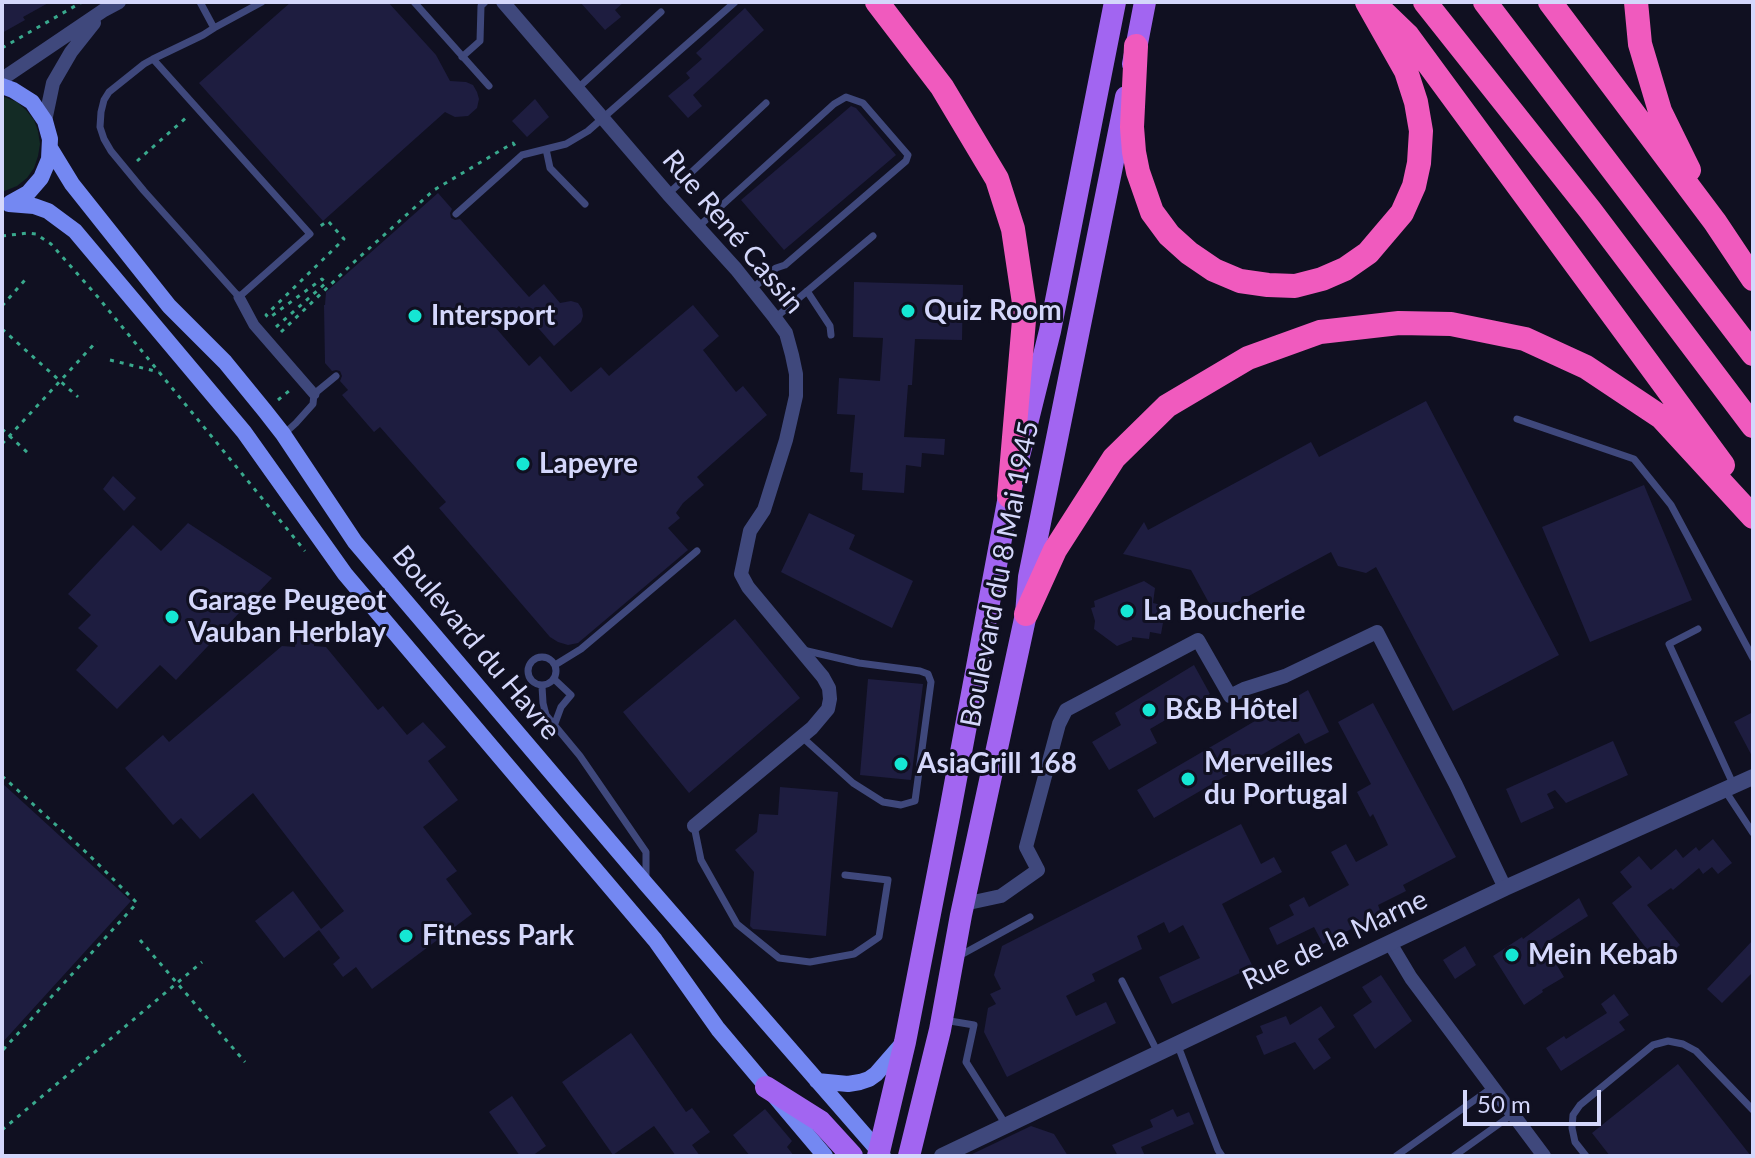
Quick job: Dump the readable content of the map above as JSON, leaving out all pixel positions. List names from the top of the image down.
{
  "streets": {
    "main road": ["Boulevard du 8 Mai 1945", "Boulevard du Havre"],
    "street": ["Rue René Cassin", "Rue de la Marne"]
  },
  "crossings": [
    ["Boulevard du 8 Mai 1945", "Boulevard du Havre"]
  ],
  "places": [
    "Quiz Room",
    "Intersport",
    "Lapeyre",
    "La Boucherie",
    "Garage Peugeot Vauban Herblay",
    "B&B Hôtel",
    "AsiaGrill 168",
    "Merveilles du Portugal",
    "Fitness Park",
    "Mein Kebab"
  ],
  "scale_bar": "50 m"
}
